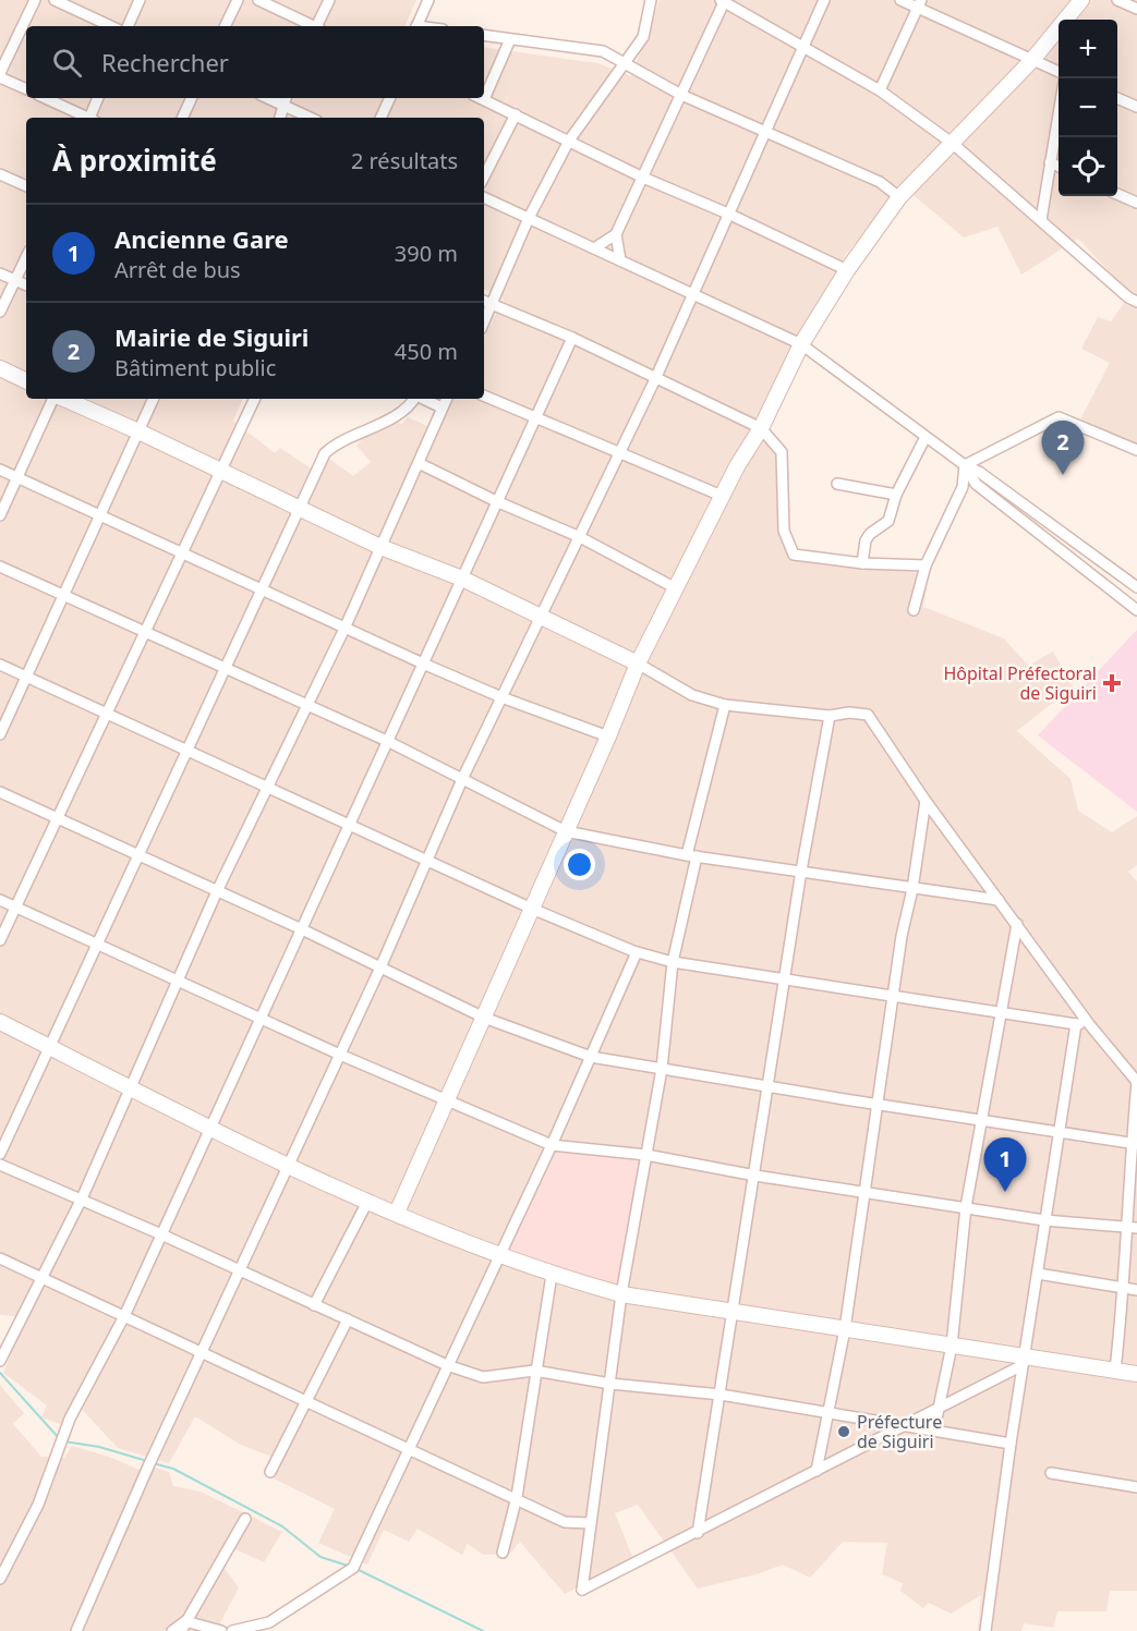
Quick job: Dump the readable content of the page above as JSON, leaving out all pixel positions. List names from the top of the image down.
{
  "places": {
    "health": ["Hôpital Préfectoral de Siguiri"],
    "other": ["Préfecture de Siguiri"]
  },
  "page": {
    "map_buttons": ["+", "−"],
    "search": "Rechercher",
    "heading": ["À proximité", "2 résultats"],
    "list": [
      {
        "mark": "1",
        "name": "Ancienne Gare",
        "note": "Arrêt de bus",
        "value": "390 m"
      },
      {
        "mark": "2",
        "name": "Mairie de Siguiri",
        "note": "Bâtiment public",
        "value": "450 m"
      }
    ],
    "pins": ["2", "1"]
  }
}
